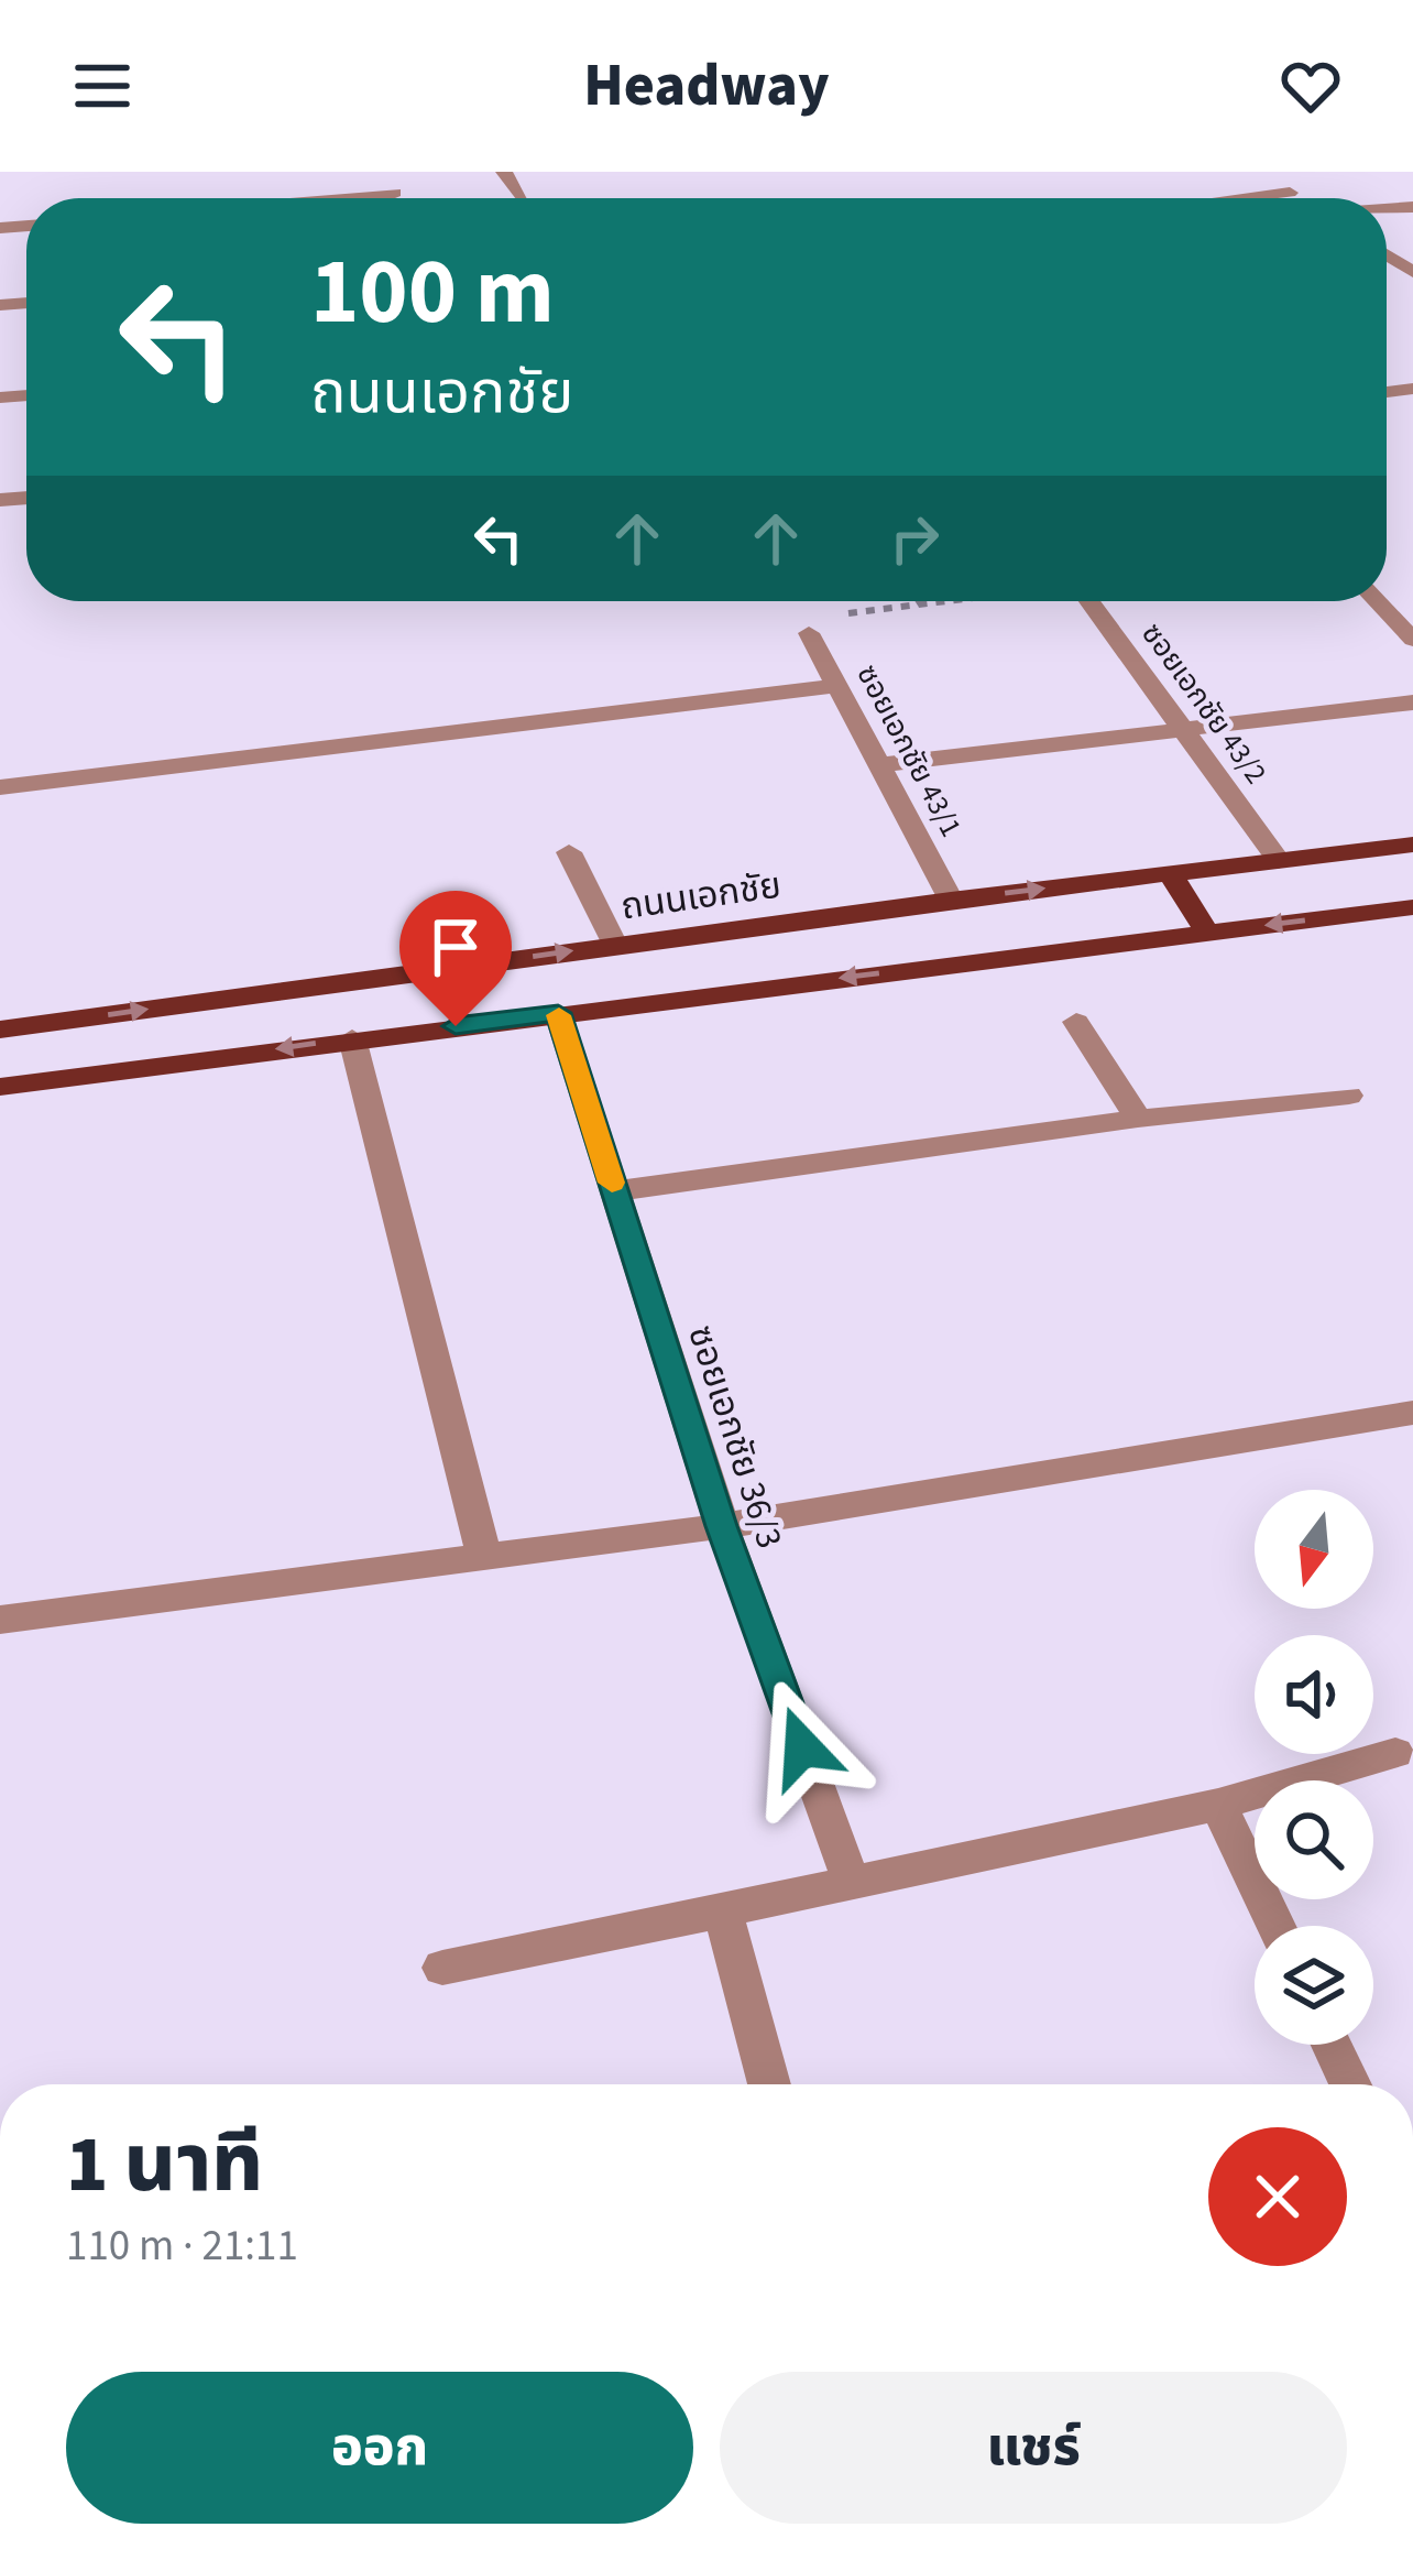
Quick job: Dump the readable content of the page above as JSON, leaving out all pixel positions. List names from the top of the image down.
{
  "streets": {
    "main road": ["ถนนเอกชัย"],
    "street": ["ซอยเอกชัย 43/2", "ซอยเอกชัย 43/1", "ซอยเอกชัย 36/3"]
  },
  "crossings": [
    ["ซอยเอกชัย 43/2", "ถนนเอกชัย"],
    ["ซอยเอกชัย 43/1", "ถนนเอกชัย"]
  ],
  "north": "bottom",
  "page": {
    "header": "Headway",
    "turn": ["100 m", "ถนนเอกชัย"],
    "heading": ["1 นาที", "110 m · 21:11"],
    "buttons": ["ออก", "แชร์"]
  }
}
